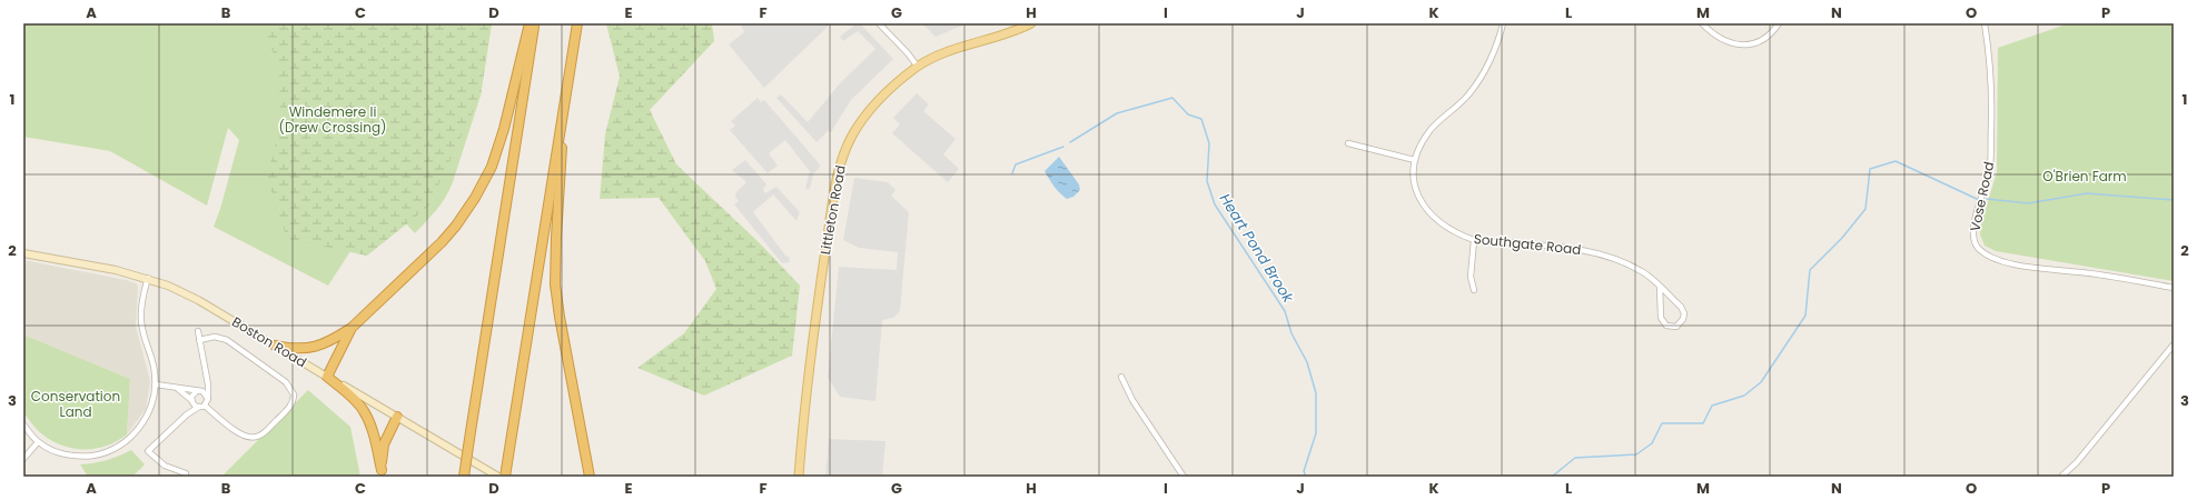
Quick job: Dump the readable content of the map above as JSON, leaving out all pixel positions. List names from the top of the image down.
{
  "streets": {
    "main road": ["Littleton Road", "Boston Road"],
    "street": ["Vose Road", "Southgate Road"]
  },
  "water": ["Heart Pond Brook"],
  "parks": ["Windemere Ii (Drew Crossing)", "O'Brien Farm", "Conservation Land"],
  "grid": {
    "columns": [
      "A",
      "B",
      "C",
      "D",
      "E",
      "F",
      "G",
      "H",
      "I",
      "J",
      "K",
      "L",
      "M",
      "N",
      "O",
      "P"
    ],
    "rows": ["1", "2", "3"]
  }
}
